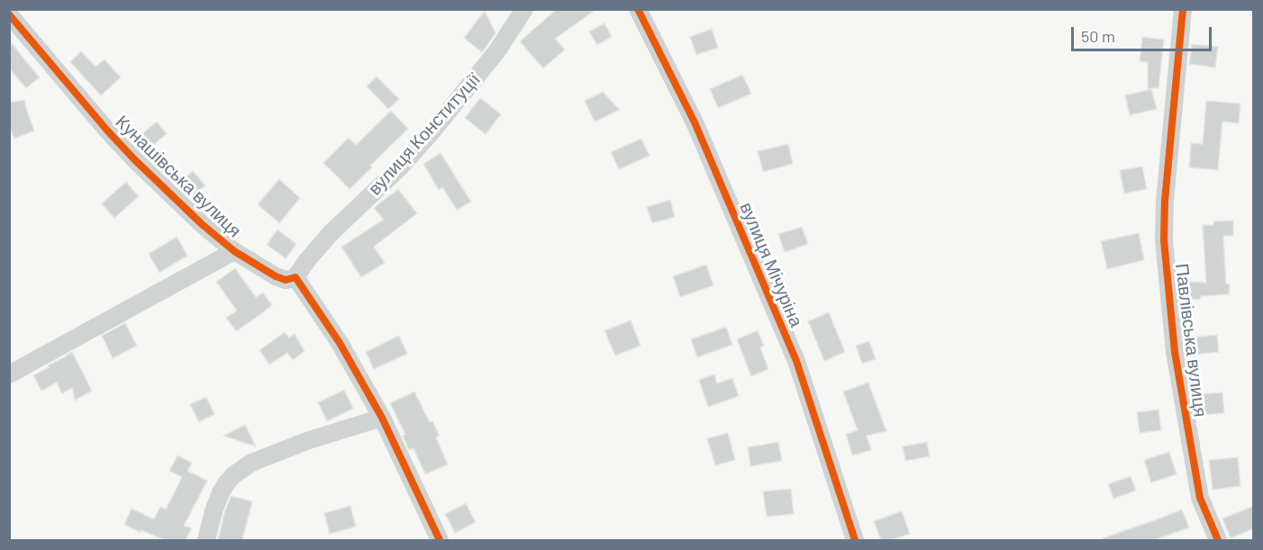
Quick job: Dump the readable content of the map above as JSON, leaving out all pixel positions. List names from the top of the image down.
{
  "streets": {
    "street": [
      "вулиця Конституції",
      "Кунашівська вулиця",
      "вулиця Мічуріна",
      "Павлівська вулиця"
    ]
  },
  "crossings": [
    ["вулиця Конституції", "Кунашівська вулиця"]
  ],
  "scale_bar": "50 m"
}
